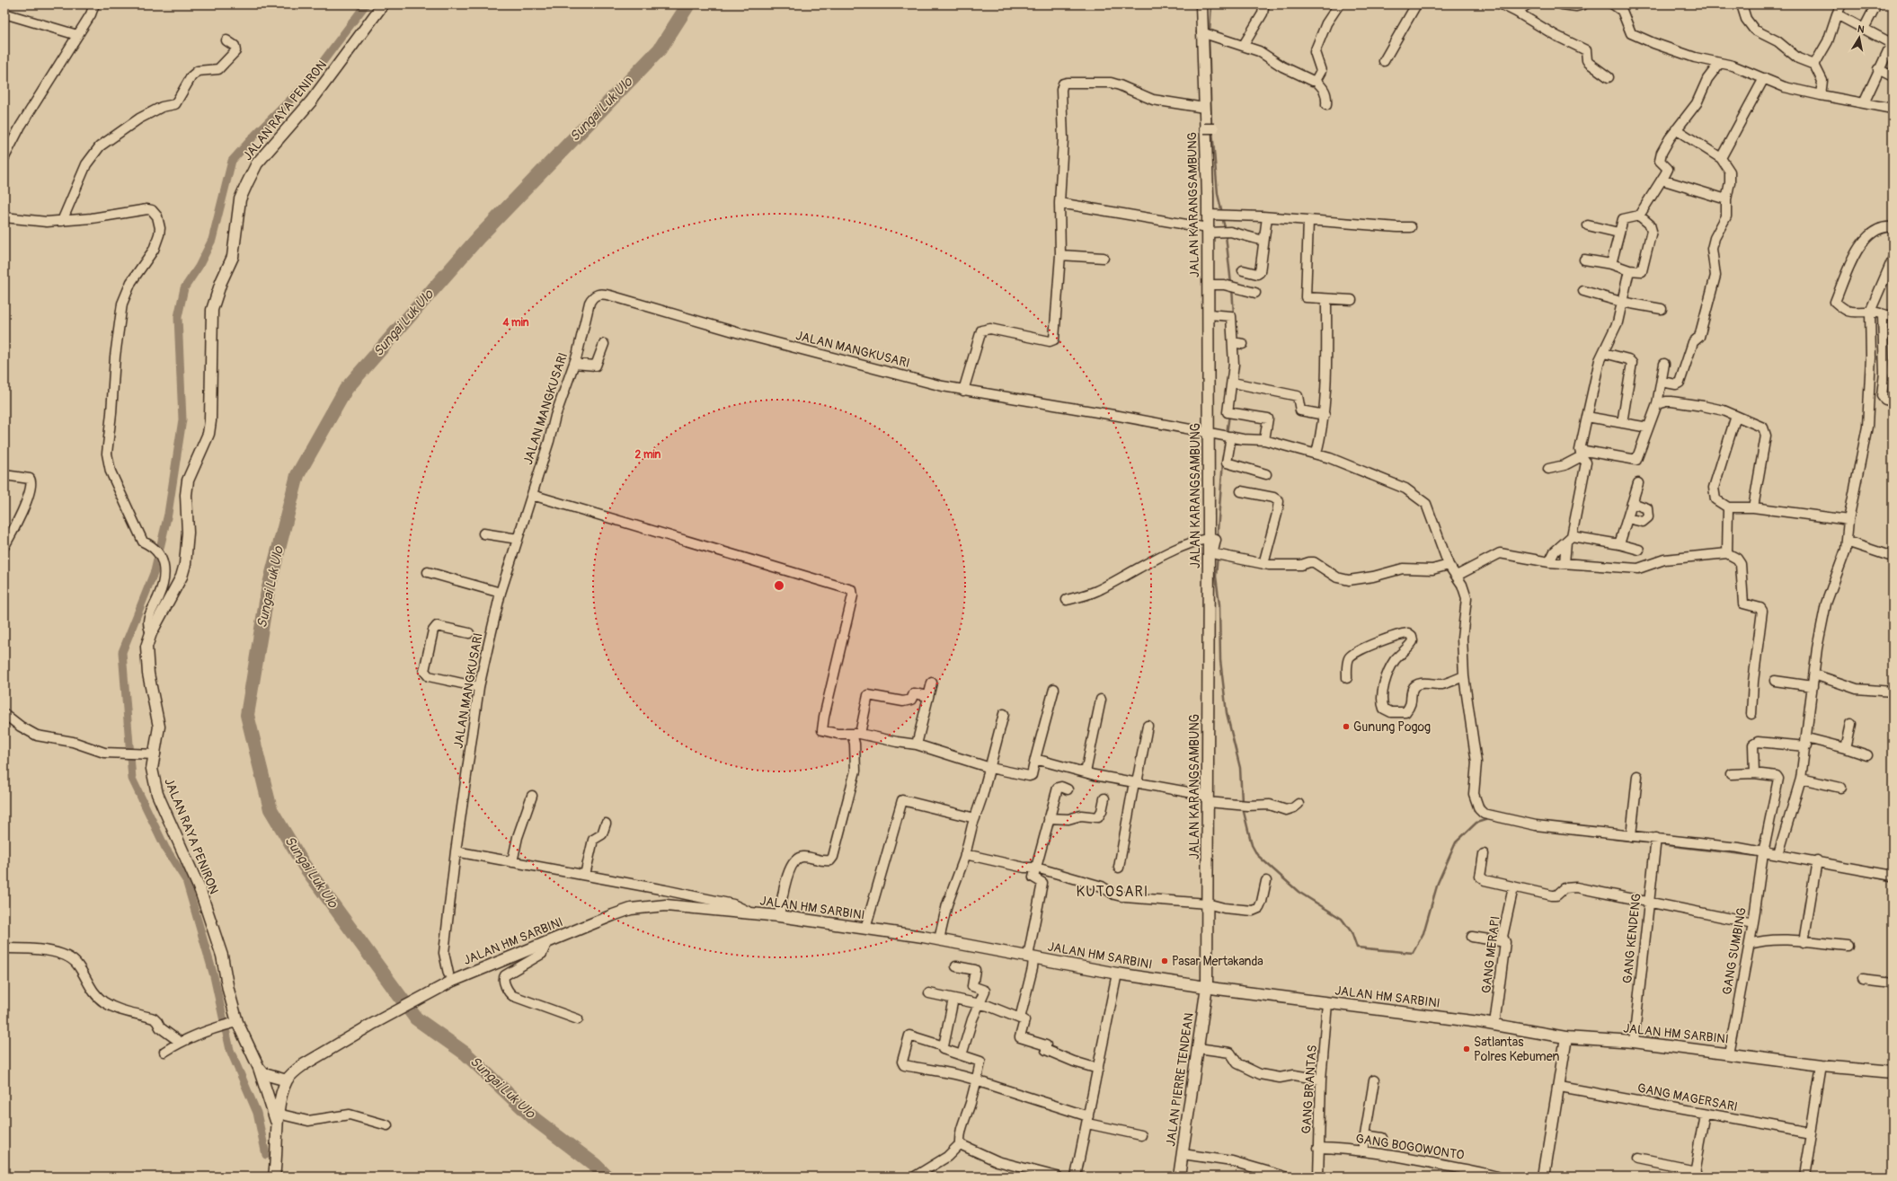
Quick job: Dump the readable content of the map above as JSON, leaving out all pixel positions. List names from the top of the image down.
{
  "streets": {
    "main road": [
      "JALAN RAYA PENIRON",
      "JALAN KARANGSAMBUNG",
      "JALAN HM SARBINI",
      "JALAN PIERRE TENDEAN"
    ],
    "street": [
      "JALAN MANGKUSARI",
      "GANG KENDENG",
      "GANG SUMBING",
      "GANG MERAPI",
      "GANG BRANTAS",
      "GANG MAGERSARI",
      "GANG BOGOWONTO"
    ]
  },
  "crossings": [
    ["JALAN KARANGSAMBUNG", "JALAN MANGKUSARI"],
    ["JALAN KARANGSAMBUNG", "JALAN HM SARBINI"],
    ["JALAN KARANGSAMBUNG", "JALAN PIERRE TENDEAN"],
    ["JALAN HM SARBINI", "GANG KENDENG"],
    ["JALAN HM SARBINI", "GANG SUMBING"],
    ["JALAN HM SARBINI", "GANG MERAPI"],
    ["JALAN HM SARBINI", "JALAN PIERRE TENDEAN"],
    ["JALAN HM SARBINI", "GANG BRANTAS"],
    ["GANG BRANTAS", "GANG BOGOWONTO"]
  ],
  "districts": ["KUTOSARI"],
  "water": ["Sungai Luk Ulo"],
  "places": ["Gunung Pogog", "Pasar Mertakanda", "Satlantas Polres Kebumen"],
  "north": "top",
  "rings": ["4 min", "2 min"]
}
